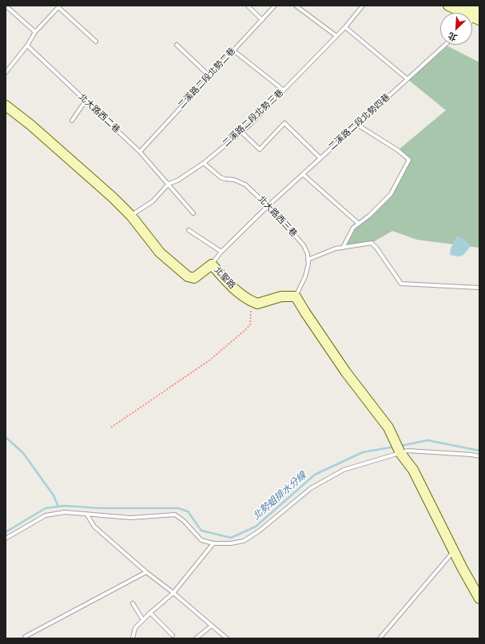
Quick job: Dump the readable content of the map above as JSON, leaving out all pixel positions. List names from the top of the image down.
{
  "streets": {
    "street": ["北聖路"],
    "lane": [
      "二溪路二段北勢二巷",
      "北大路西二巷",
      "二溪路二段北勢三巷",
      "二溪路二段北勢四巷",
      "北大路西三巷"
    ]
  },
  "crossings": [
    ["二溪路二段北勢二巷", "北大路西二巷"],
    ["北大路西二巷", "二溪路二段北勢三巷"],
    ["二溪路二段北勢三巷", "北大路西三巷"],
    ["二溪路二段北勢三巷", "北聖路"],
    ["二溪路二段北勢四巷", "北大路西三巷"],
    ["二溪路二段北勢四巷", "北聖路"],
    ["北大路西三巷", "北聖路"]
  ],
  "water": ["北勢蛆排水分線"],
  "north": "bottom left"
}
